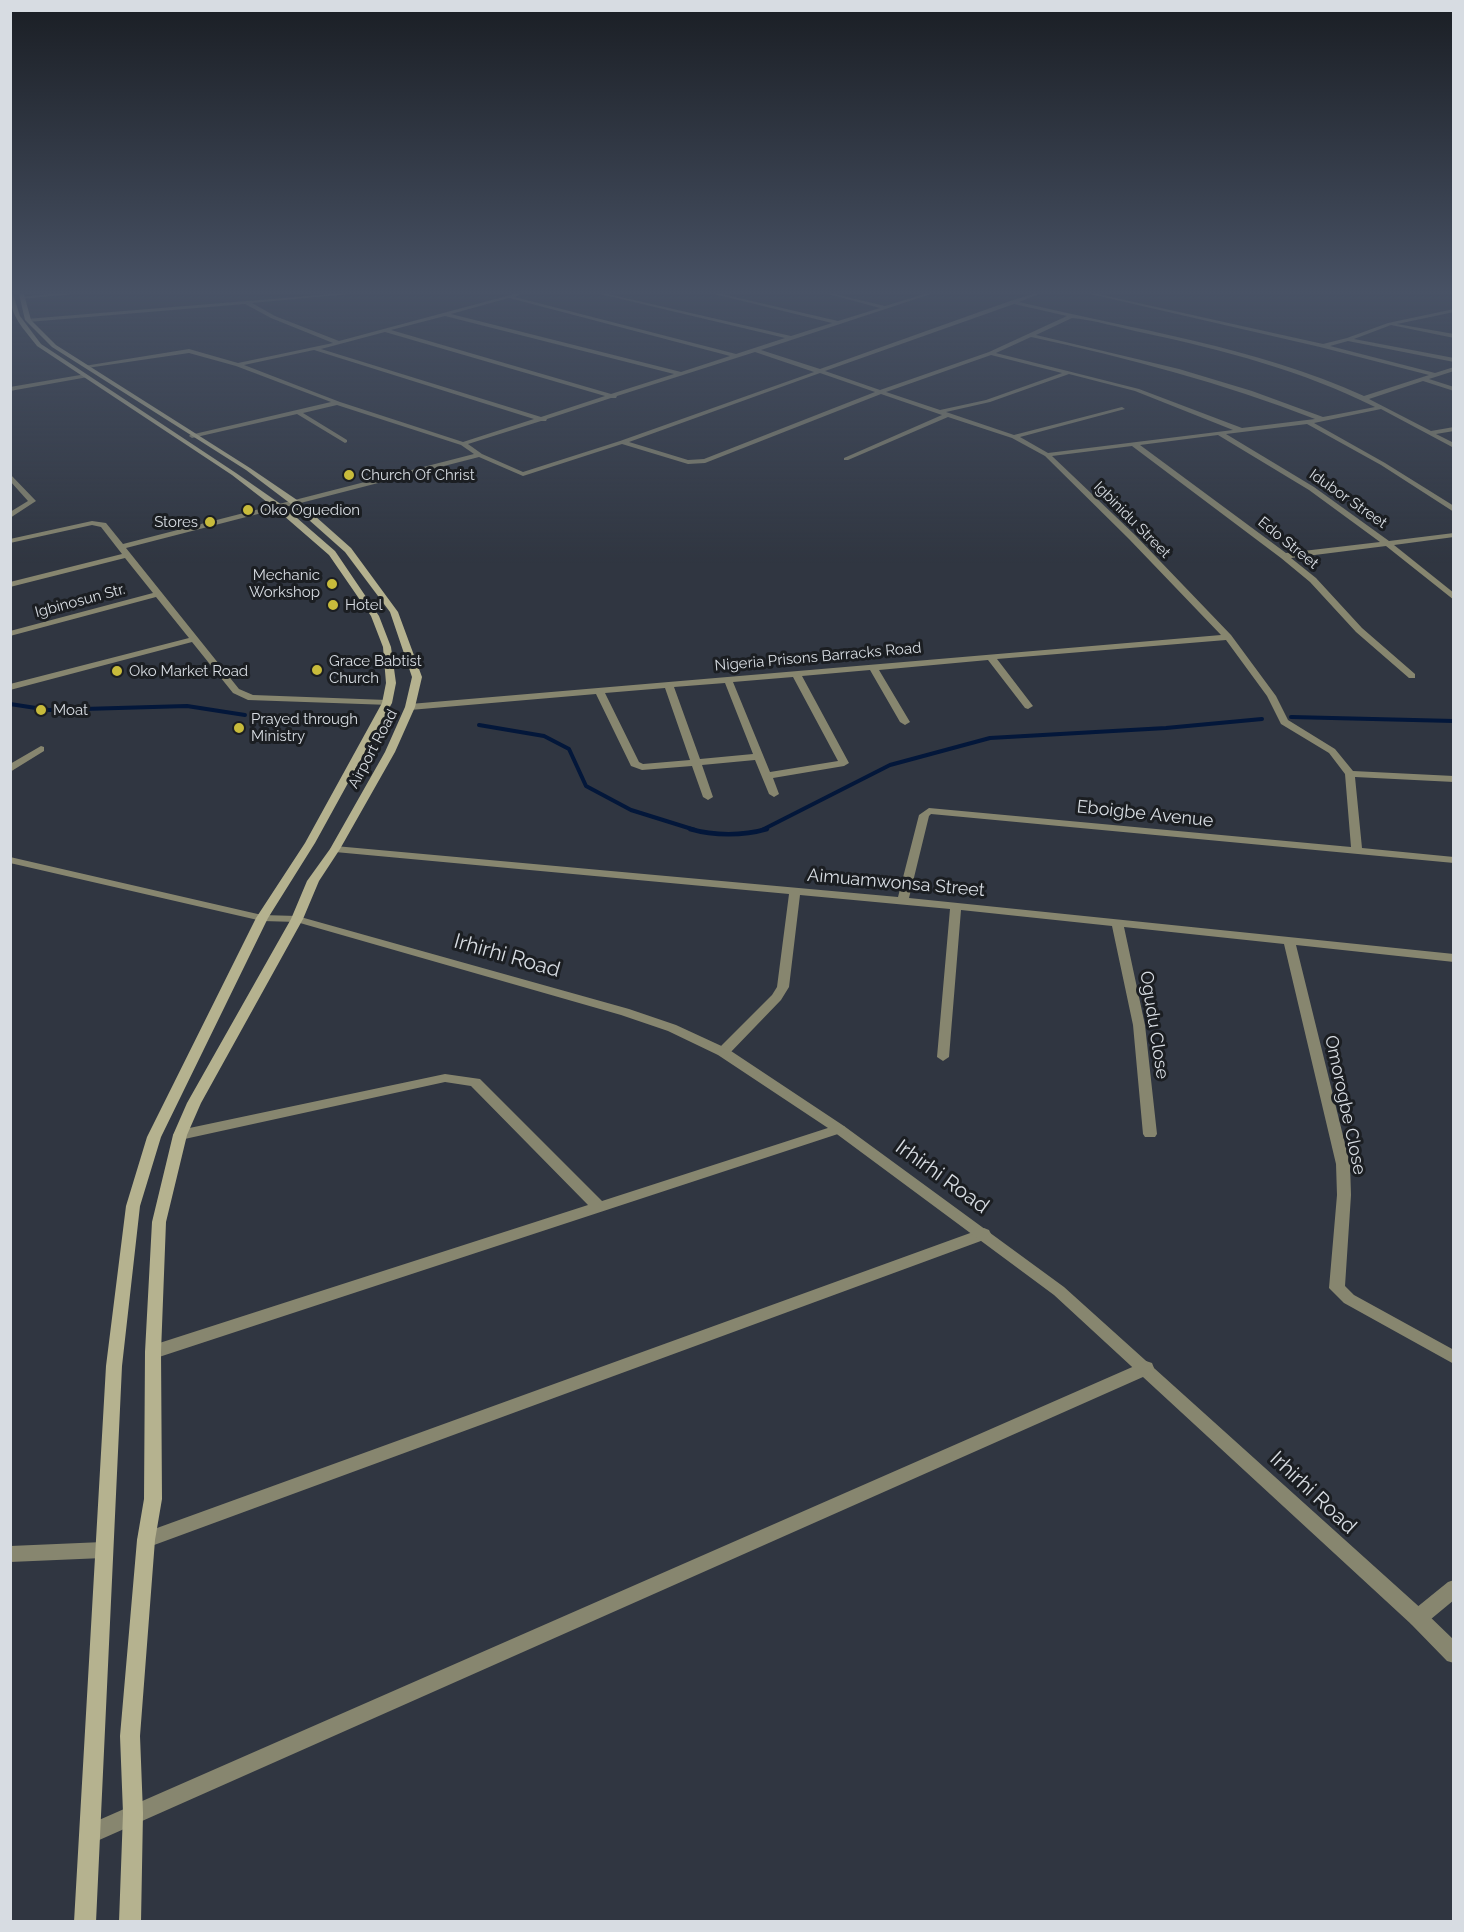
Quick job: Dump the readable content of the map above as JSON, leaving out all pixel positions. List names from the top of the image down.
{
  "streets": {
    "main road": ["Airport Road"],
    "street": [
      "Idubor Street",
      "Igbinidu Street",
      "Edo Street",
      "Igbinosun Str.",
      "Nigeria Prisons Barracks Road",
      "Eboigbe Avenue",
      "Aimuamwonsa Street",
      "Irhirhi Road",
      "Ogudu Close",
      "Omorogbe Close"
    ]
  },
  "crossings": [
    ["Igbinidu Street", "Nigeria Prisons Barracks Road"],
    ["Nigeria Prisons Barracks Road", "Airport Road"],
    ["Airport Road", "Aimuamwonsa Street"],
    ["Airport Road", "Irhirhi Road"],
    ["Eboigbe Avenue", "Aimuamwonsa Street"],
    ["Aimuamwonsa Street", "Ogudu Close"],
    ["Aimuamwonsa Street", "Omorogbe Close"]
  ],
  "places": [
    "Church Of Christ",
    "Oko Oguedion",
    "Stores",
    "Mechanic Workshop",
    "Hotel",
    "Grace Babtist Church",
    "Oko Market Road",
    "Moat",
    "Prayed through Ministry"
  ]
}
